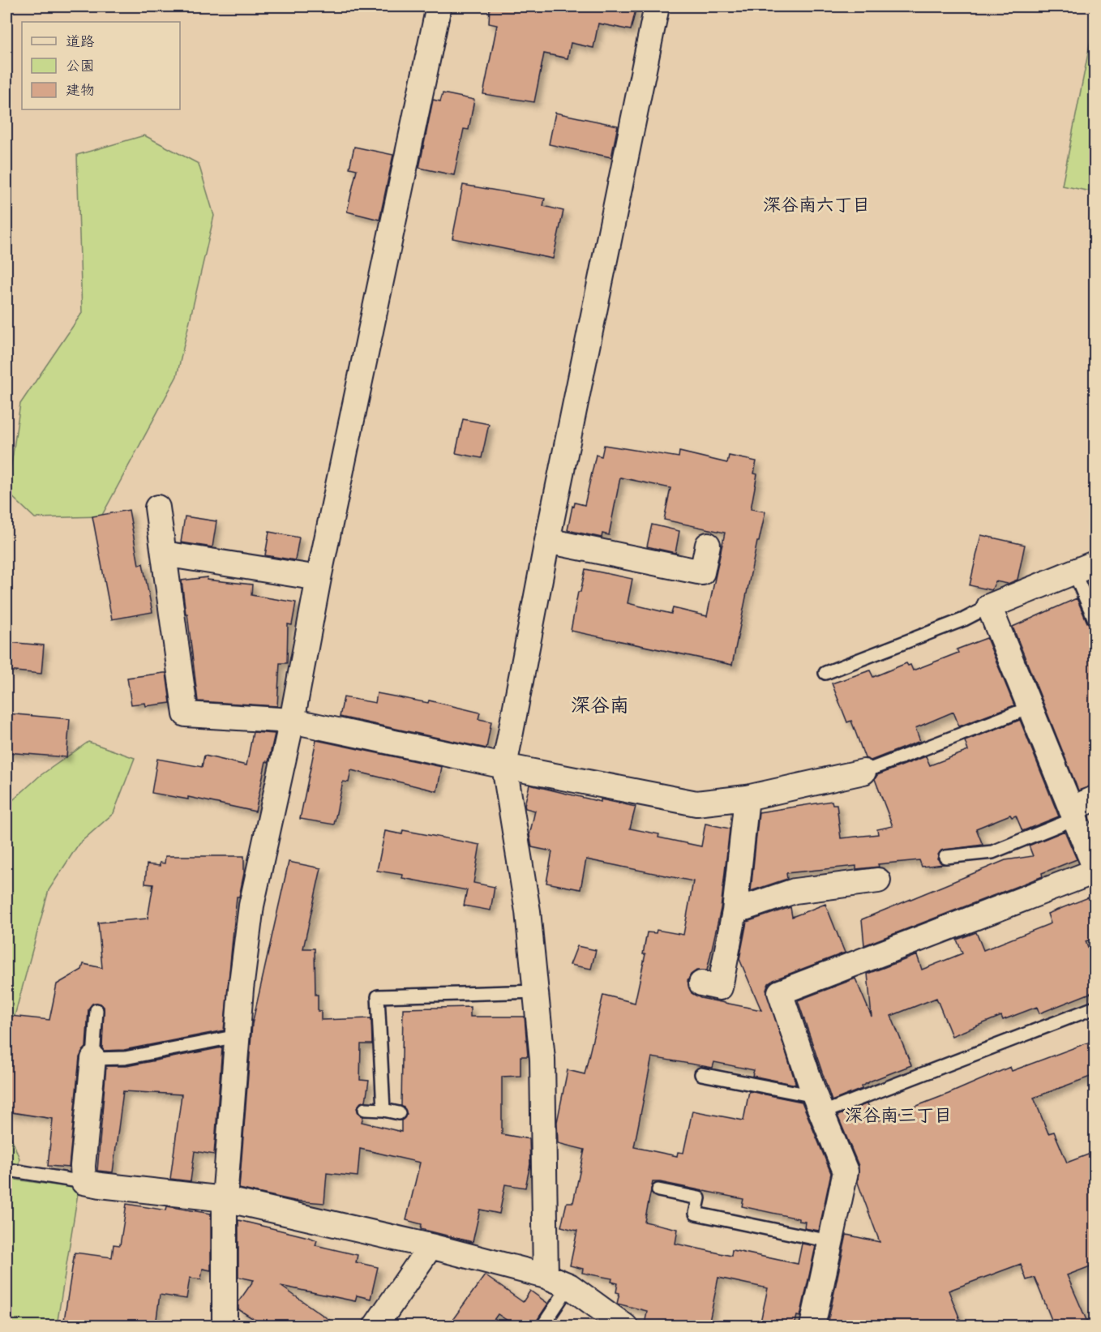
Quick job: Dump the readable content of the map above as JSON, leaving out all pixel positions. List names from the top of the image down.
{
  "districts": ["深谷南六丁目", "深谷南", "深谷南三丁目"],
  "legend": ["道路", "公園", "建物"]
}
